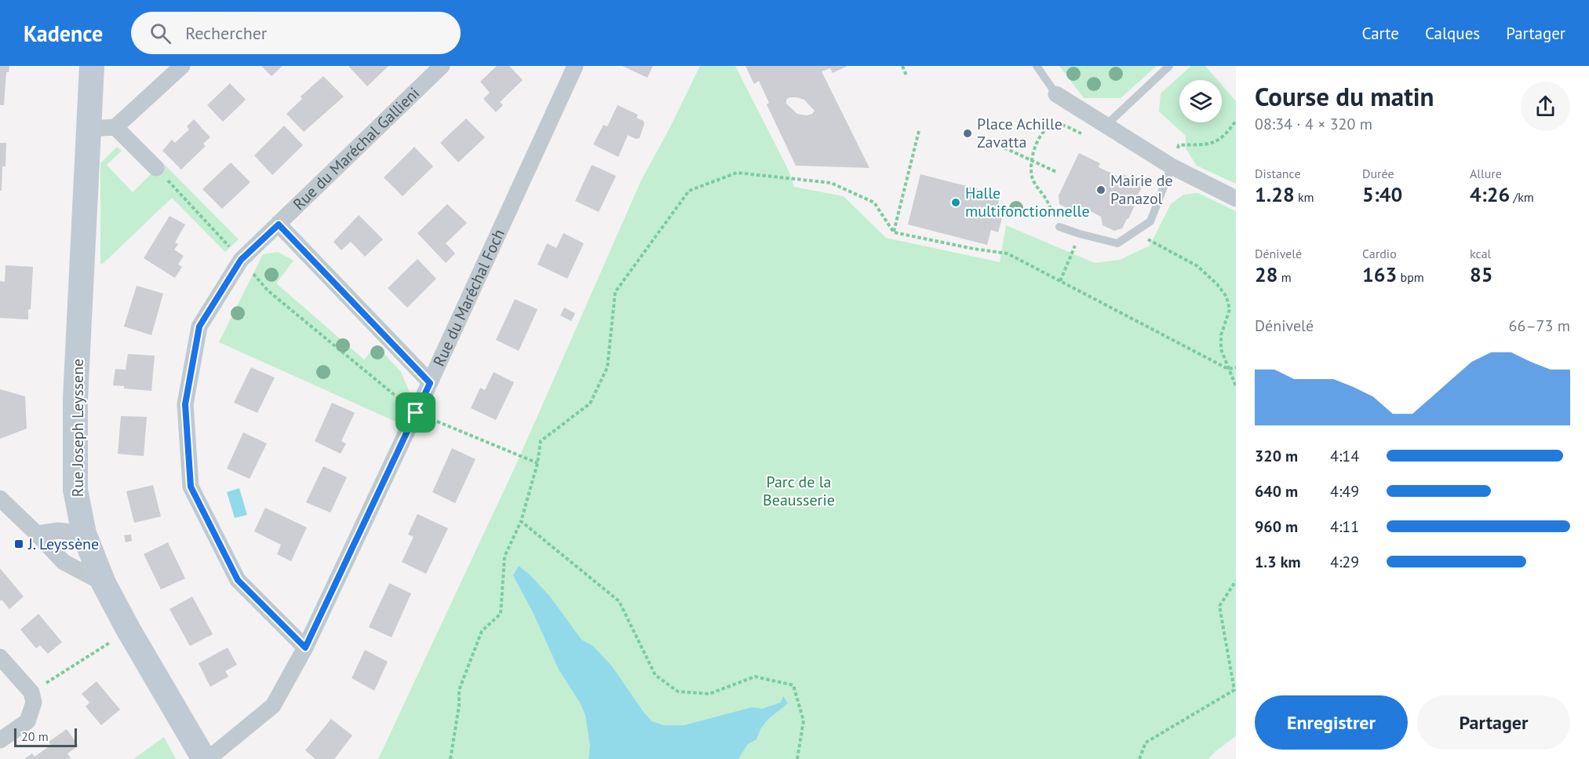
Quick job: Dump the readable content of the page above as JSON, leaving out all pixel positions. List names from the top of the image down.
{
  "streets": {
    "street": ["Rue du Maréchal Gallieni", "Rue du Maréchal Foch", "Rue Joseph Leyssene"]
  },
  "crossings": [
    ["Rue du Maréchal Gallieni", "Rue du Maréchal Foch"],
    ["Rue du Maréchal Foch", "Rue Joseph Leyssene"]
  ],
  "parks": ["Parc de la Beausserie"],
  "places": {
    "other": ["Place Achille Zavatta", "Mairie de Panazol", "Halle multifonctionnelle"],
    "transit": ["J. Leyssène"]
  },
  "scale_bar": "20 m",
  "page": {
    "header": "Kadence",
    "search": "Rechercher",
    "nav": ["Carte", "Calques", "Partager"],
    "heading": ["Course du matin", "08:34 · 4 × 320 m"],
    "stats": [
      ["Distance", "1.28 km"],
      ["Durée", "5:40"],
      ["Allure", "4:26 /km"],
      ["Dénivelé", "28 m"],
      ["Cardio", "163 bpm"],
      ["kcal", "85"]
    ],
    "chart": ["Dénivelé", "66–73 m"],
    "list": [
      {
        "name": "320 m",
        "note": "4:14"
      },
      {
        "name": "640 m",
        "note": "4:49"
      },
      {
        "name": "960 m",
        "note": "4:11"
      },
      {
        "name": "1.3 km",
        "note": "4:29"
      }
    ],
    "buttons": ["Enregistrer", "Partager"],
    "scale": "20 m"
  }
}
